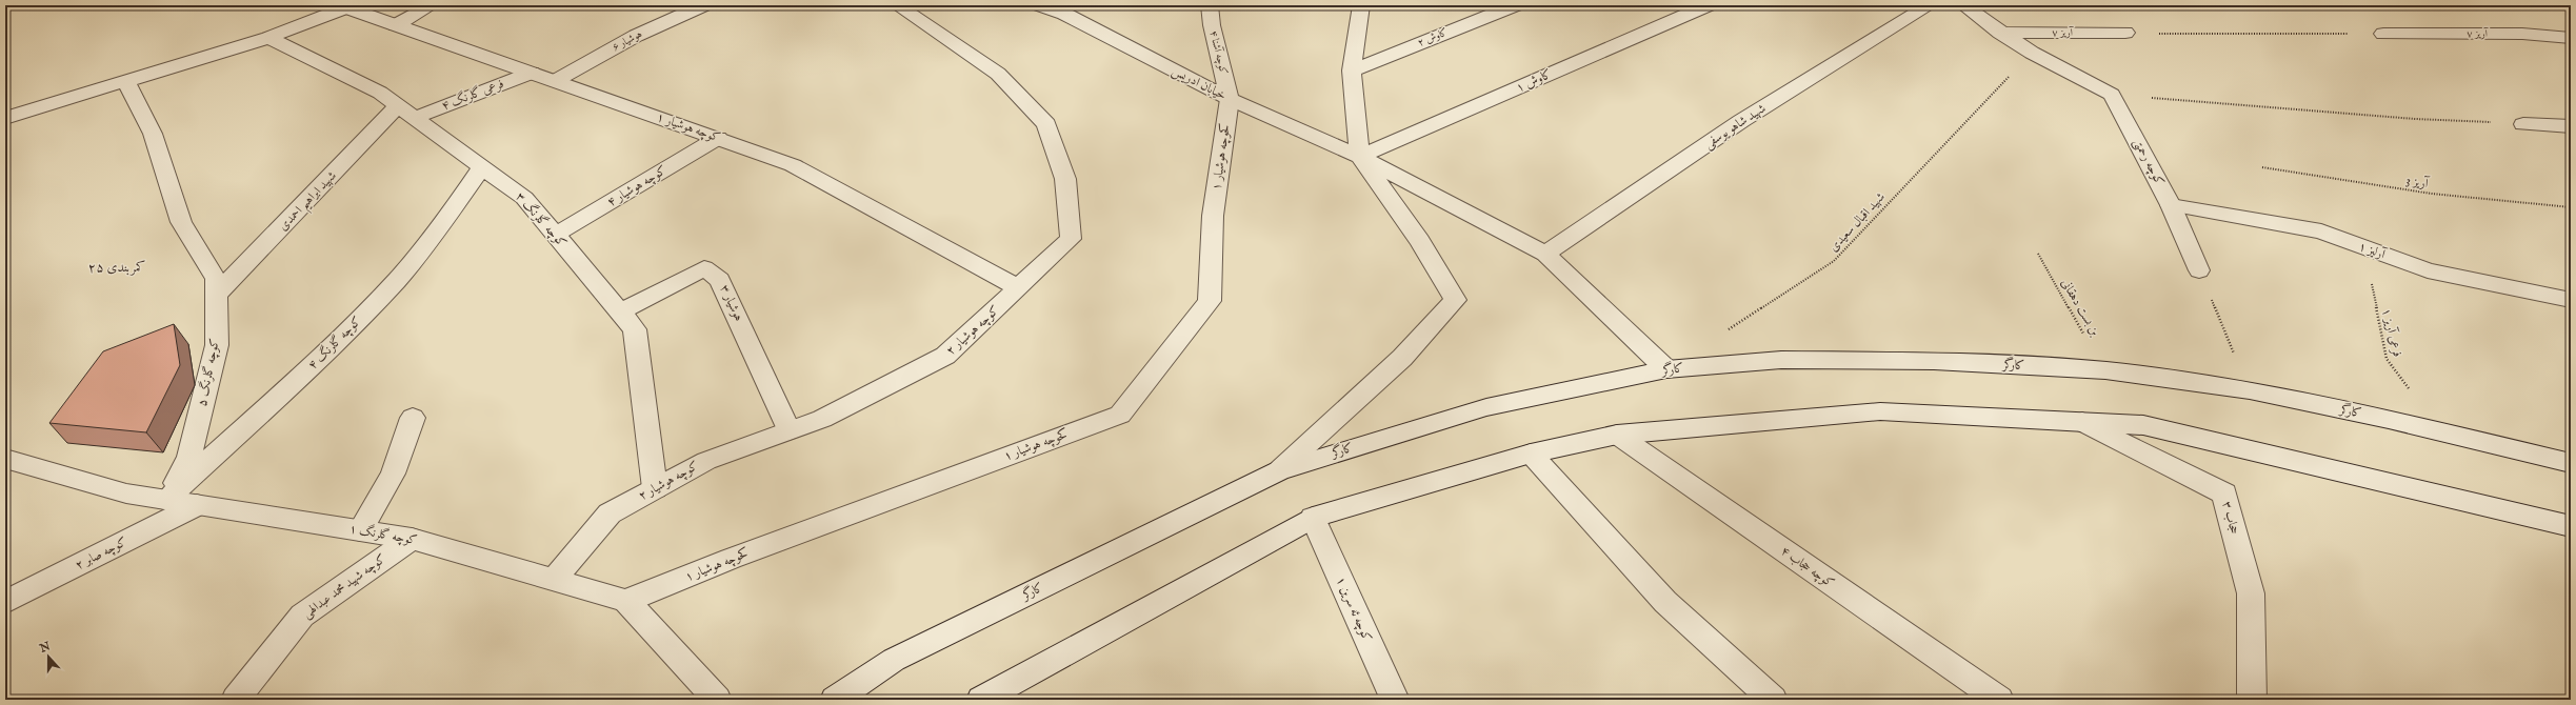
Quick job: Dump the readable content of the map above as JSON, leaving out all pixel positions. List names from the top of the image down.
{
  "streets": {
    "street": [
      "آریز ۷",
      "کاوش ۲",
      "هوشیار ۶",
      "کوچه آشنا ۴",
      "کاوش ۱",
      "خیابان ادریس",
      "فرعی گلرنگ ۴",
      "شهید شاهو یوسفی",
      "کوچه هوشیار ۱",
      "کحوچه هوشیار ۱",
      "کوچه رحمتی",
      "کوچه هوشیار ۴",
      "شهید ابراهیم احمدی",
      "کوچه گلرنگ ۳",
      "آرلیز ۱",
      "هوشیار ۳",
      "کوچه هوشیار ۲",
      "کوچه گلرنگ ۴",
      "کارگر",
      "کوچه گلرنگ ۵",
      "حجاب ۳",
      "کوچه گلرنگ ۱",
      "کوچه صابر ۲",
      "کوچه حجاب ۴",
      "کوچه شهید محمد عبدالهی",
      "کوچه ئه سرین ۱"
    ],
    "path": [
      "آریز 3",
      "شهید اقبال سعیدی",
      "بن بست دهقانی",
      "فرعی آریز ۱"
    ]
  },
  "crossings": [
    ["هوشیار ۶", "کوچه هوشیار ۱"],
    ["کوچه آشنا ۴", "خیابان ادریس"],
    ["کوچه آشنا ۴", "کحوچه هوشیار ۱"],
    ["کاوش ۱", "خیابان ادریس"],
    ["خیابان ادریس", "شهید شاهو یوسفی"],
    ["خیابان ادریس", "کحوچه هوشیار ۱"],
    ["خیابان ادریس", "کارگر"],
    ["فرعی گلرنگ ۴", "کوچه هوشیار ۱"],
    ["فرعی گلرنگ ۴", "شهید ابراهیم احمدی"],
    ["فرعی گلرنگ ۴", "کوچه گلرنگ ۳"],
    ["کوچه هوشیار ۱", "کوچه هوشیار ۴"],
    ["کوچه هوشیار ۱", "کوچه هوشیار ۲"],
    ["کحوچه هوشیار ۱", "کوچه گلرنگ ۱"],
    ["کوچه رحمتی", "آرلیز ۱"],
    ["کوچه هوشیار ۴", "کوچه گلرنگ ۳"],
    ["شهید ابراهیم احمدی", "کوچه گلرنگ ۳"],
    ["شهید ابراهیم احمدی", "کوچه گلرنگ ۵"],
    ["کوچه گلرنگ ۳", "هوشیار ۳"],
    ["کوچه گلرنگ ۳", "کوچه هوشیار ۲"],
    ["کوچه گلرنگ ۳", "کوچه گلرنگ ۴"],
    ["آرلیز ۱", "فرعی آریز ۱"],
    ["هوشیار ۳", "کوچه هوشیار ۲"],
    ["بن بست دهقانی", "کارگر"],
    ["کوچه هوشیار ۲", "کوچه گلرنگ ۱"],
    ["فرعی آریز ۱", "کارگر"],
    ["کوچه گلرنگ ۴", "کوچه گلرنگ ۵"],
    ["کوچه گلرنگ ۴", "کوچه گلرنگ ۱"],
    ["کوچه گلرنگ ۵", "کوچه گلرنگ ۱"],
    ["کوچه گلرنگ ۱", "کوچه صابر ۲"],
    ["کوچه گلرنگ ۱", "کوچه شهید محمد عبدالهی"]
  ],
  "districts": ["کمربندی ۲۵"],
  "north": "top"
}
